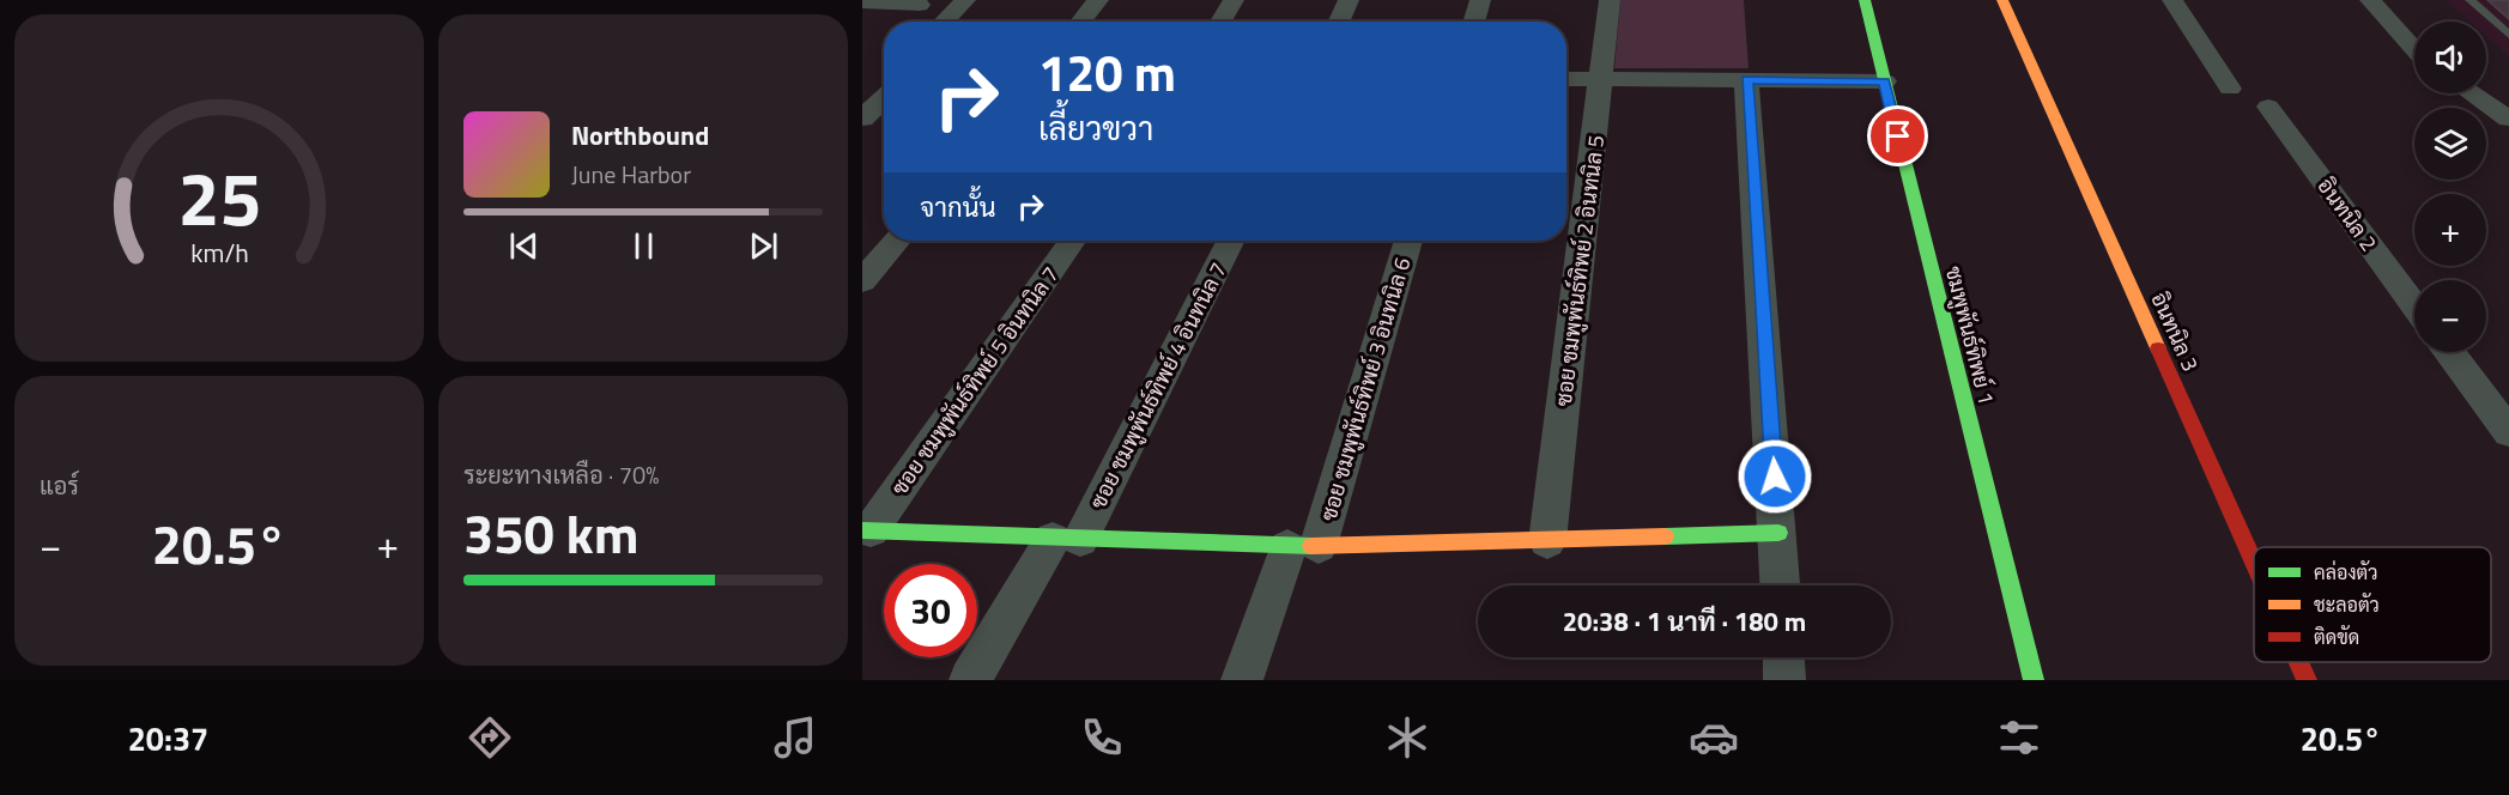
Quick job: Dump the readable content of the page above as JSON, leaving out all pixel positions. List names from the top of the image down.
{
  "streets": {
    "street": [
      "อินทนิล 2",
      "ซอย ชมพูพันธ์ทิพย์ 2 อินทนิล 5",
      "อินทนิล 3",
      "ชมพูพันธ์ทิพย์ 1",
      "ซอย ชมพูพันธ์ทิพย์ 5 อินทนิล 7",
      "ซอย ชมพูพันธ์ทิพย์ 4 อินทนิล 7",
      "ซอย ชมพูพันธ์ทิพย์ 3 อินทนิล 6"
    ]
  },
  "legend": ["คล่องตัว", "ชะลอตัว", "ติดขัด"],
  "page": {
    "map_buttons": ["+", "−"],
    "turn": ["120 m", "เลี้ยวขวา"],
    "song": ["Northbound", "June Harbor"],
    "then": "จากนั้น",
    "tile": [
      "แอร์",
      ["ระยะทางเหลือ · 70%", "350 km"]
    ],
    "heat": ["−", "20.5°", "+"],
    "limit": "30",
    "trip": "20:38 · 1 นาที · 180 m",
    "tabs": ["20:37", "20.5°"],
    "gauge": ["25", "km/h"]
  }
}
